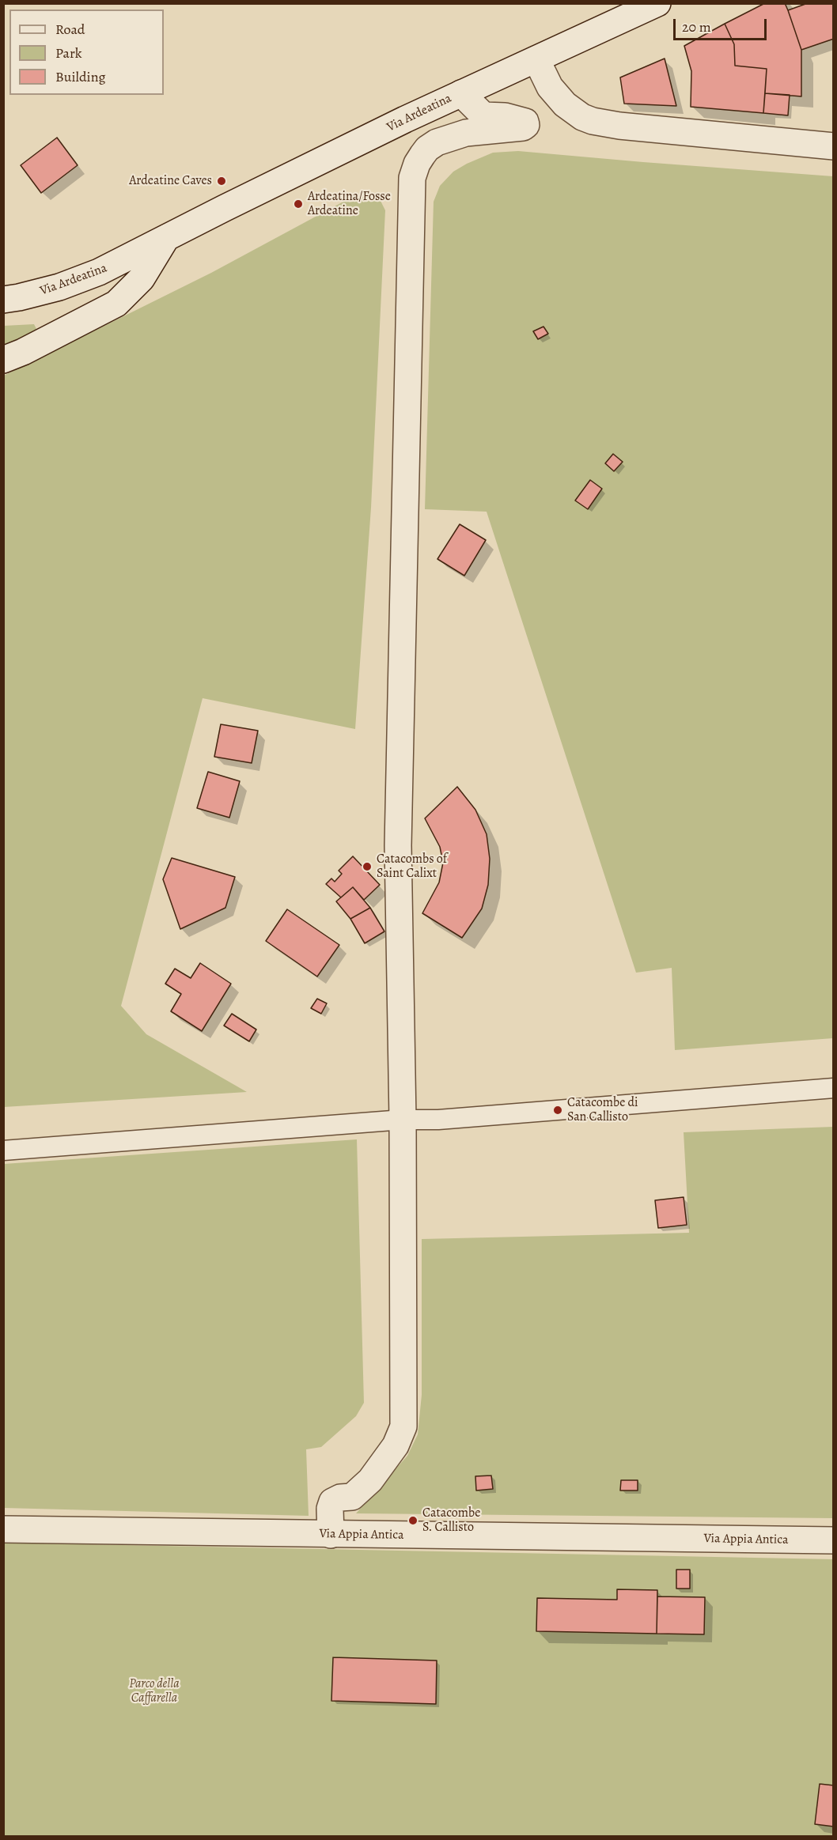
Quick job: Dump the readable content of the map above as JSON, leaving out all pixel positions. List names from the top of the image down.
{
  "streets": {
    "street": ["Via Ardeatina", "Via Appia Antica"]
  },
  "parks": ["Parco della Caffarella"],
  "places": [
    "Ardeatine Caves",
    "Ardeatina/Fosse Ardeatine",
    "Catacombs of Saint Calixt",
    "Catacombe di San Callisto",
    "Catacombe S. Callisto"
  ],
  "legend": ["Road", "Park", "Building"],
  "scale_bar": "20 m"
}
